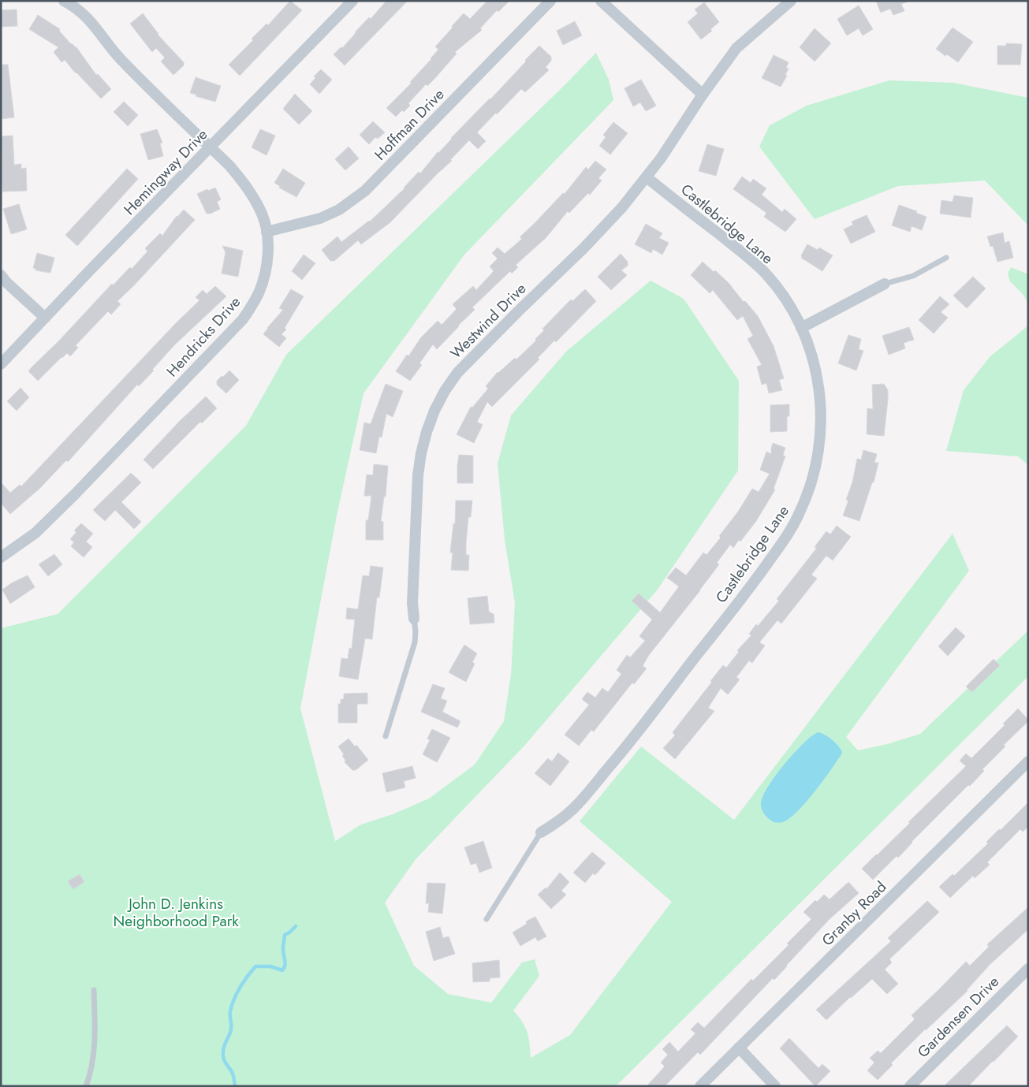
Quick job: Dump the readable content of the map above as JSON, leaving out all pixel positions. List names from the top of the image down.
{
  "streets": {
    "street": [
      "Hoffman Drive",
      "Hemingway Drive",
      "Castlebridge Lane",
      "Westwind Drive",
      "Hendricks Drive",
      "Granby Road",
      "Gardensen Drive"
    ]
  },
  "crossings": [
    ["Hoffman Drive", "Hendricks Drive"],
    ["Hemingway Drive", "Hendricks Drive"],
    ["Castlebridge Lane", "Westwind Drive"]
  ],
  "parks": ["John D. Jenkins Neighborhood Park"]
}
